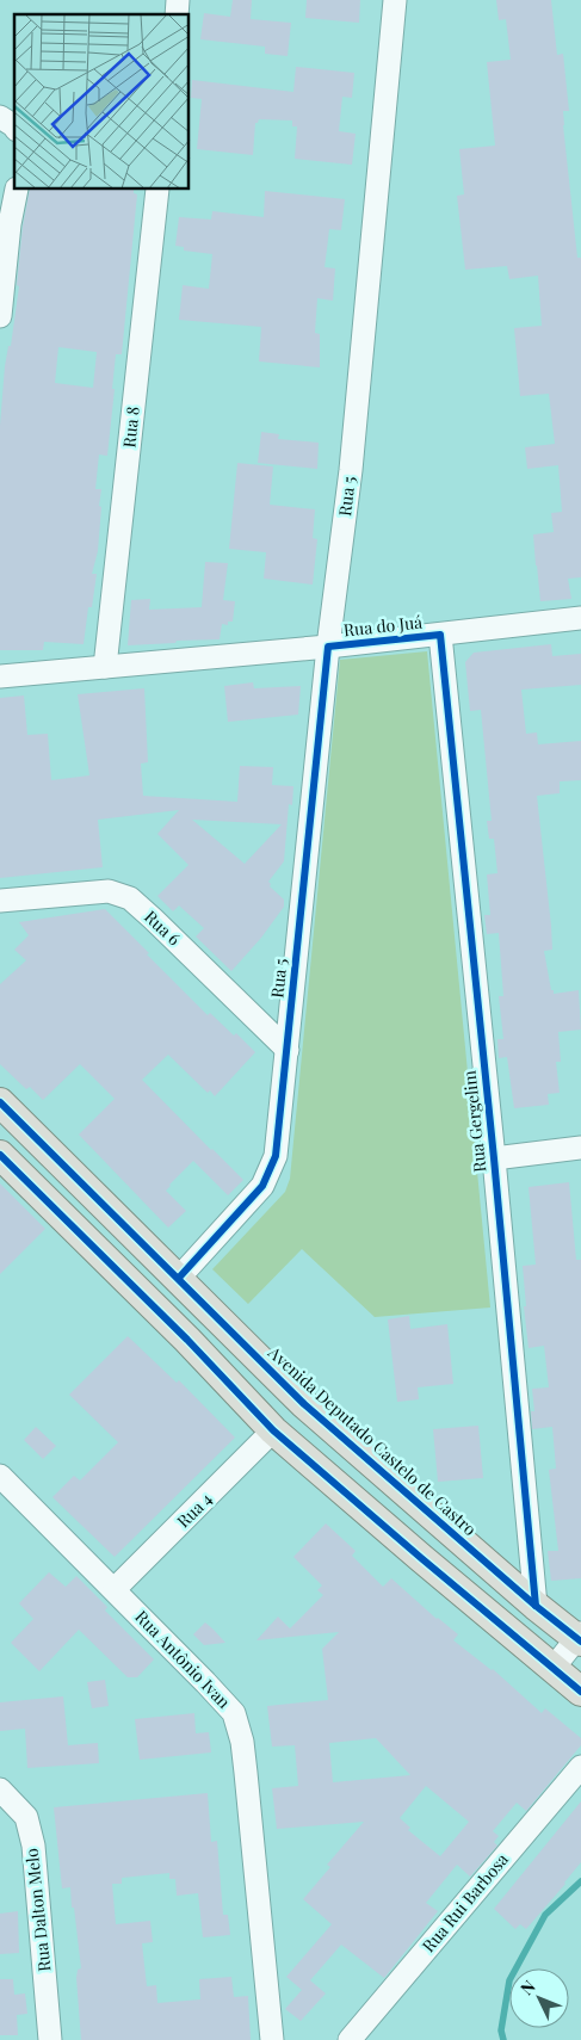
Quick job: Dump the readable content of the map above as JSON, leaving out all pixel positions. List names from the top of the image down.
{
  "streets": {
    "main road": ["Avenida Deputado Castelo de Castro"],
    "street": [
      "Rua 8",
      "Rua 5",
      "Rua do Juá",
      "Rua 6",
      "Rua Gergelim",
      "Rua 4",
      "Rua Antônio Ivan",
      "Rua Rui Barbosa",
      "Rua Dalton Melo"
    ]
  },
  "crossings": [
    ["Rua 8", "Rua do Juá"],
    ["Rua 5", "Rua do Juá"],
    ["Rua 5", "Rua 6"],
    ["Rua 5", "Avenida Deputado Castelo de Castro"],
    ["Rua do Juá", "Rua Gergelim"],
    ["Rua Gergelim", "Avenida Deputado Castelo de Castro"],
    ["Rua 4", "Rua Antônio Ivan"]
  ],
  "north": "top left"
}
